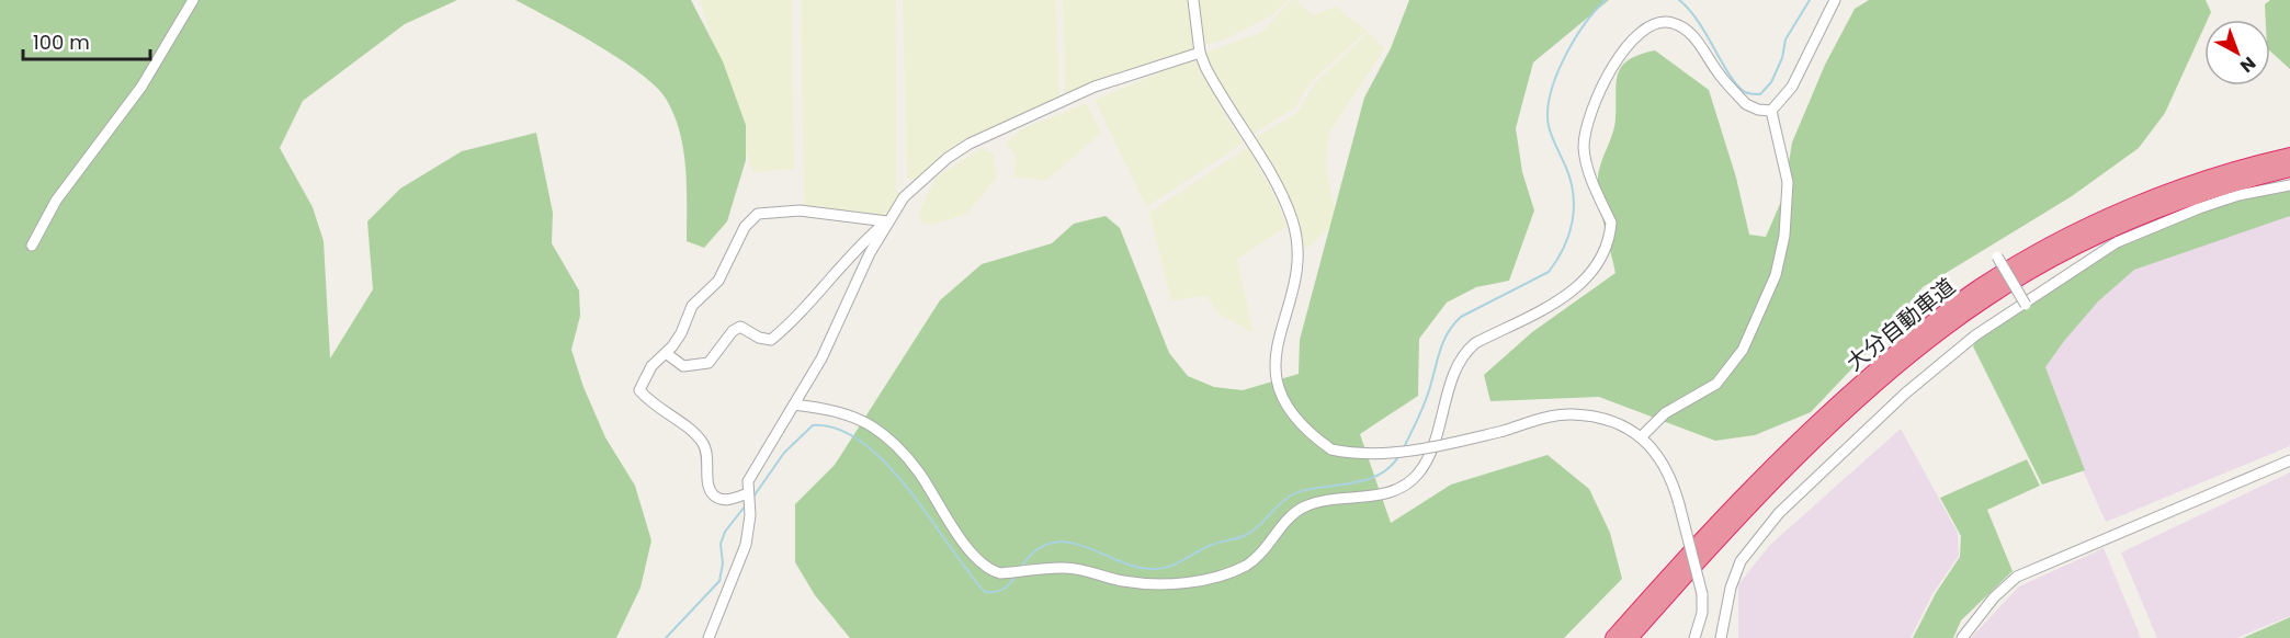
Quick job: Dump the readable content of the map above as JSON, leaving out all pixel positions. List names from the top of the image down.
{
  "streets": {
    "highway": ["大分自動車道"]
  },
  "scale_bar": "100 m",
  "north": "bottom right"
}
